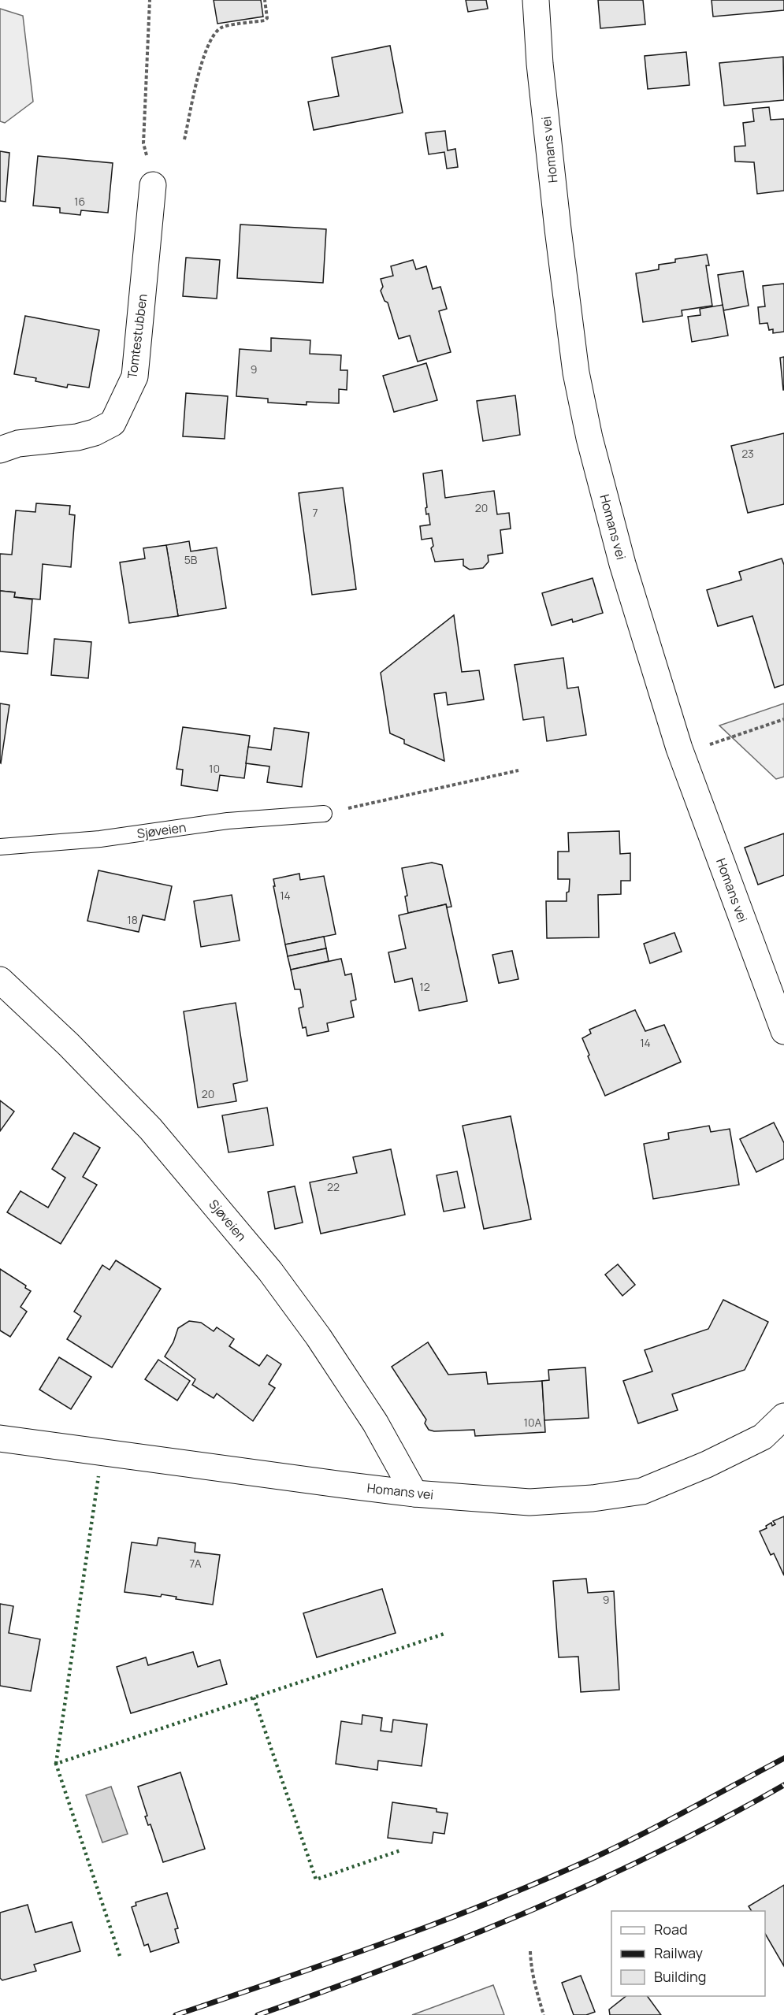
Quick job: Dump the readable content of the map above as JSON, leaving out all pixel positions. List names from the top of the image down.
{
  "streets": {
    "street": ["Homans vei", "Tomtestubben", "Sjøveien"]
  },
  "crossings": [
    ["Homans vei", "Sjøveien"]
  ],
  "house_numbers": [
    "16",
    "9",
    "23",
    "20",
    "7",
    "5B",
    "10",
    "14",
    "18",
    "12",
    "14",
    "20",
    "22",
    "10A",
    "7A",
    "9"
  ],
  "legend": ["Road", "Railway", "Building"]
}
